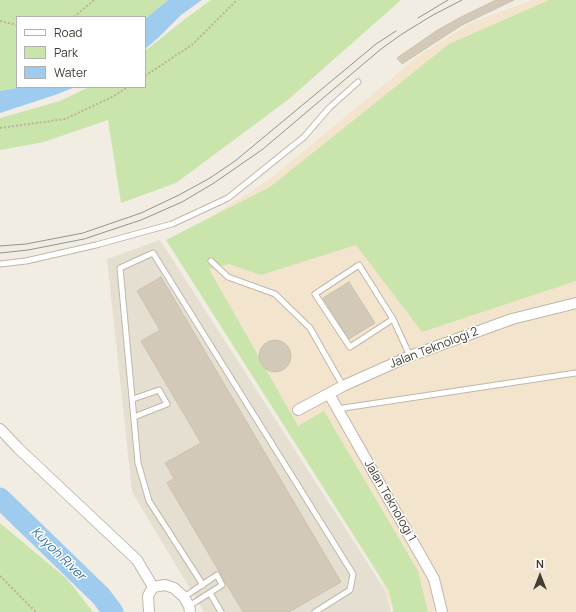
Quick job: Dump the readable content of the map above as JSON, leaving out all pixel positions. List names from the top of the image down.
{
  "streets": {
    "street": ["Jalan Teknologi 2", "Jalan Teknologi 1"]
  },
  "crossings": [
    ["Jalan Teknologi 2", "Jalan Teknologi 1"]
  ],
  "water": ["Kuyoh River"],
  "legend": ["Road", "Park", "Water"],
  "north": "top"
}
